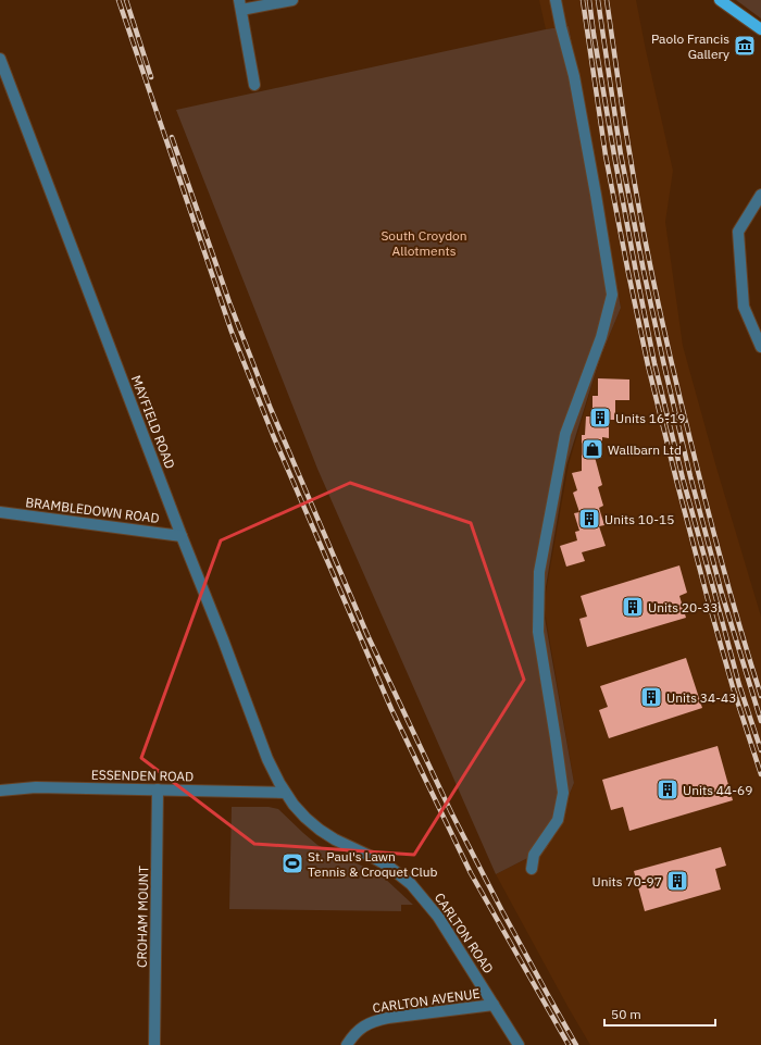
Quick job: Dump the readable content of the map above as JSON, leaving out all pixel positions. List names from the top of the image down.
{
  "streets": {
    "street": [
      "MAYFIELD ROAD",
      "BRAMBLEDOWN ROAD",
      "ESSENDEN ROAD",
      "CROHAM MOUNT",
      "CARLTON ROAD",
      "CARLTON AVENUE"
    ]
  },
  "crossings": [
    ["MAYFIELD ROAD", "BRAMBLEDOWN ROAD"],
    ["MAYFIELD ROAD", "ESSENDEN ROAD"],
    ["MAYFIELD ROAD", "CARLTON ROAD"],
    ["ESSENDEN ROAD", "CROHAM MOUNT"],
    ["ESSENDEN ROAD", "CARLTON ROAD"],
    ["CARLTON ROAD", "CARLTON AVENUE"]
  ],
  "parks": ["South Croydon Allotments"],
  "places": {
    "museum": ["Paolo Francis Gallery"],
    "building": [
      "Units 16-19",
      "Units 10-15",
      "Units 20-33",
      "Units 34-43",
      "Units 44-69",
      "Units 70-97"
    ],
    "shop": ["Wallbarn Ltd"],
    "sports": ["St. Paul's Lawn Tennis & Croquet Club"]
  },
  "scale_bar": "50 m"
}
